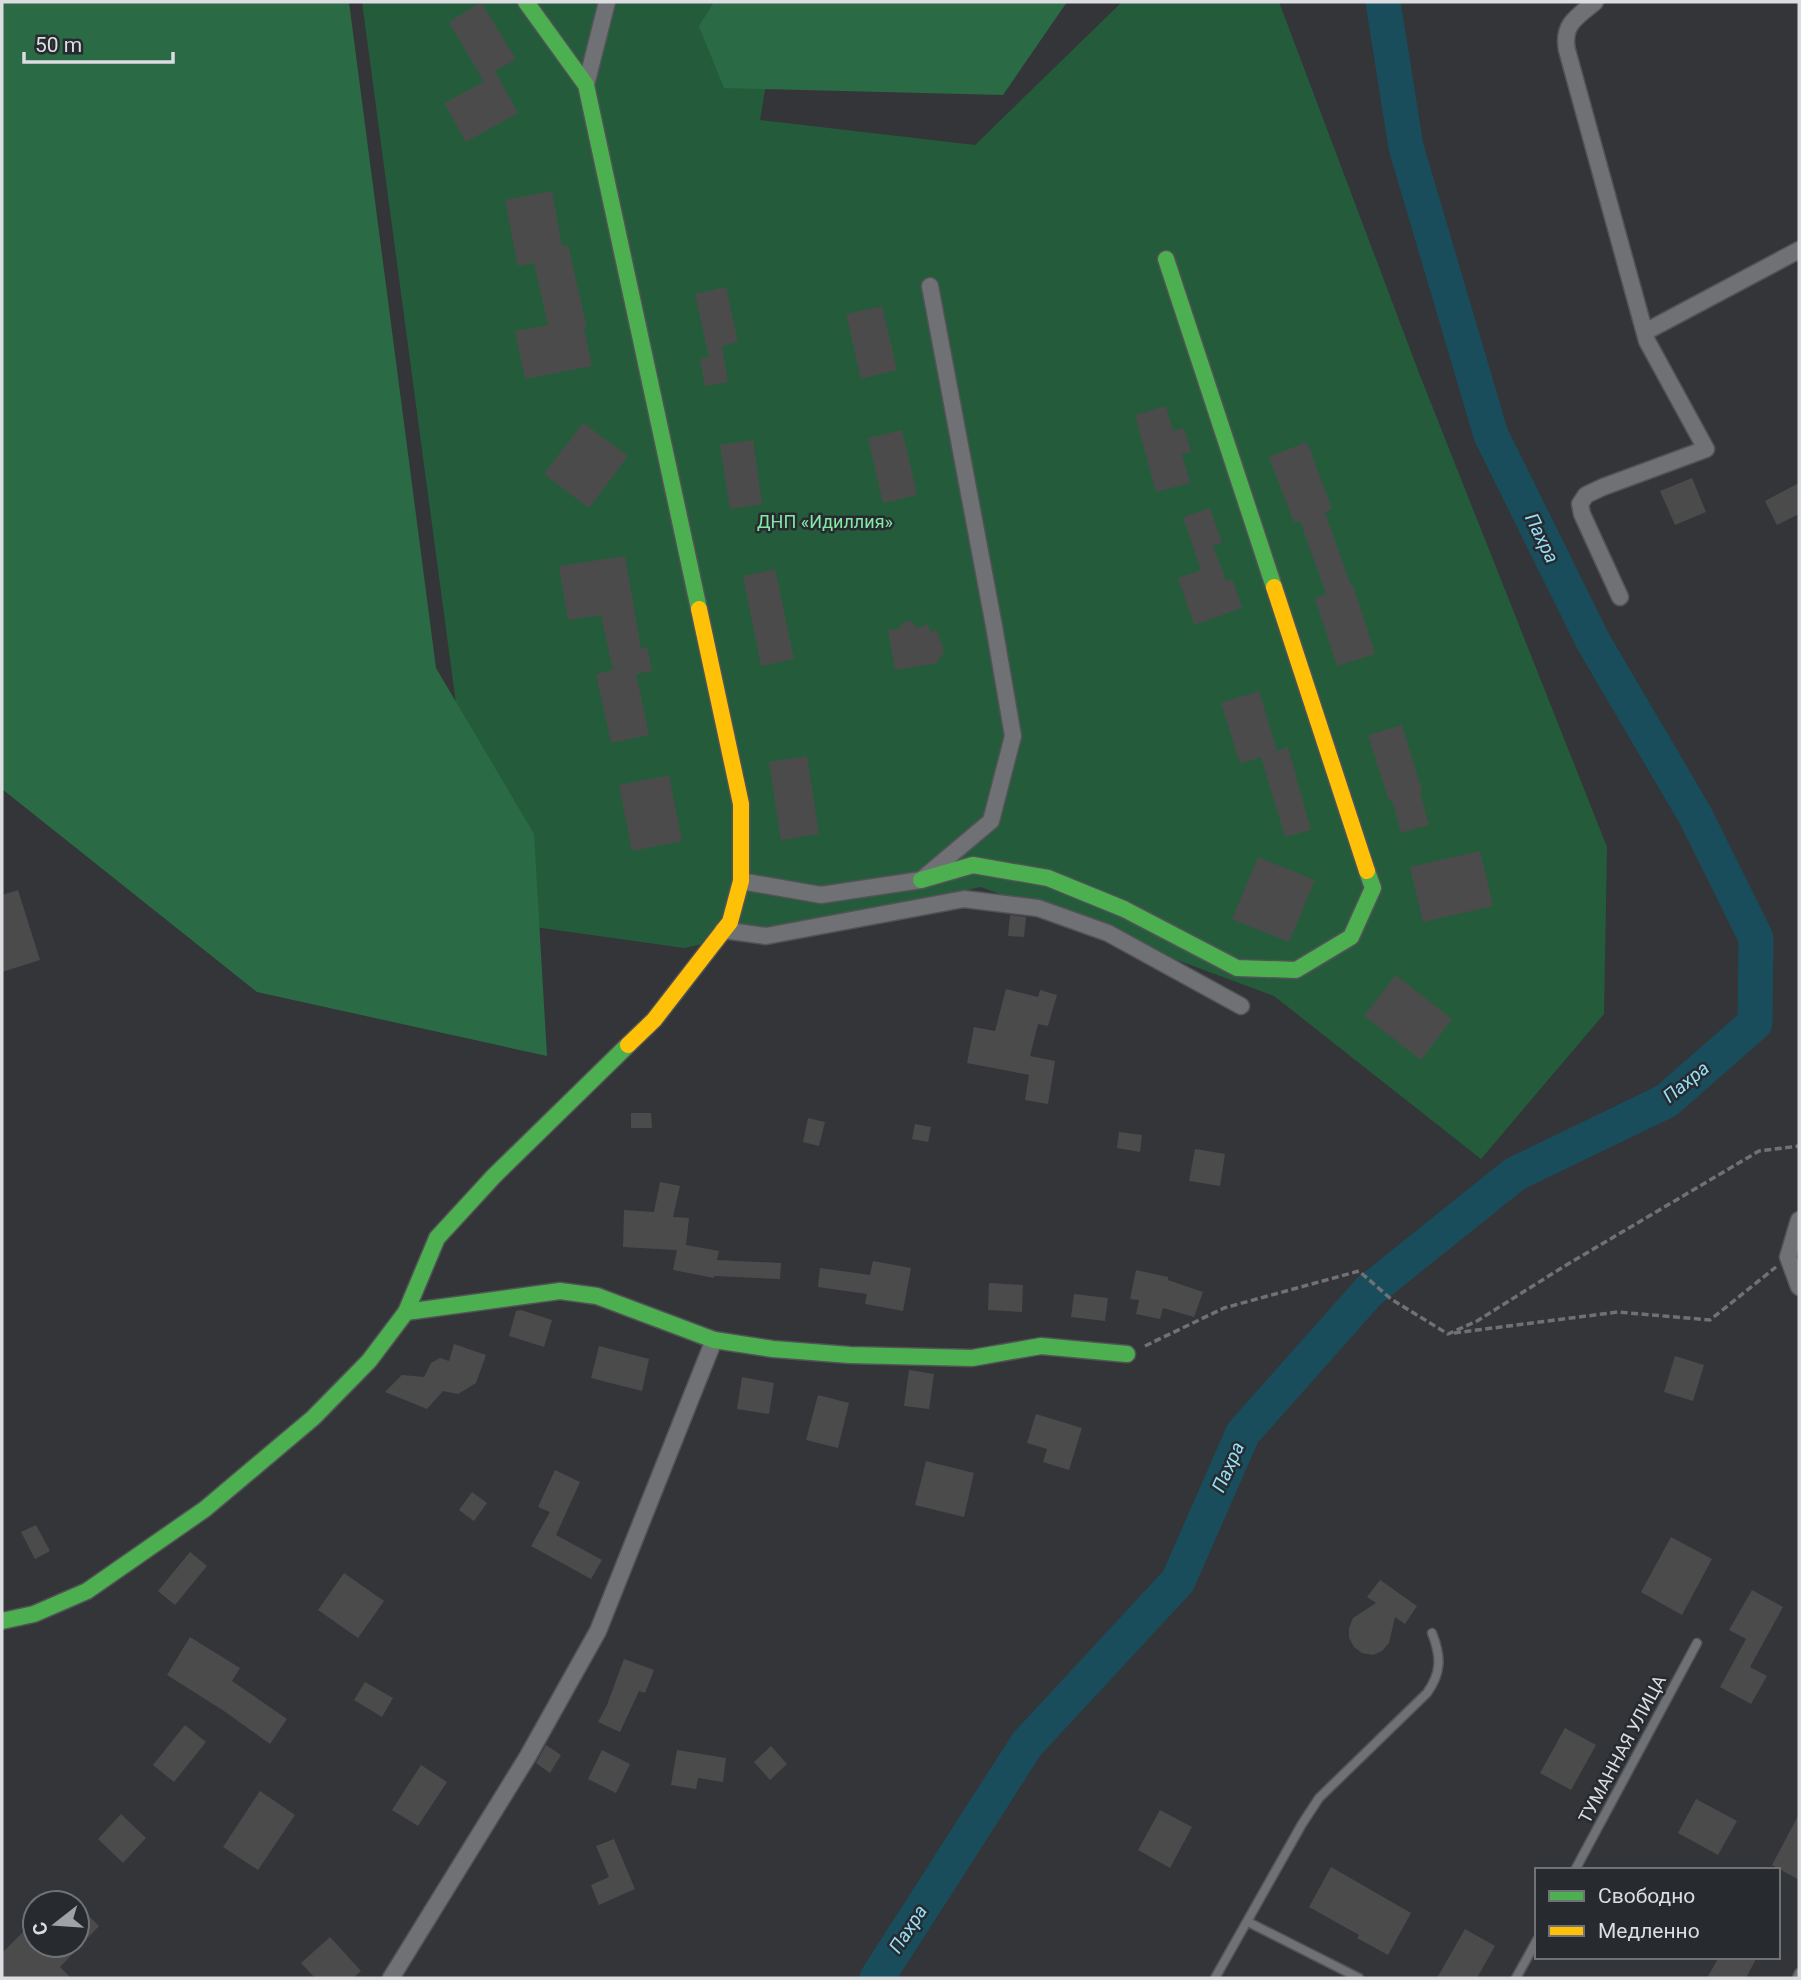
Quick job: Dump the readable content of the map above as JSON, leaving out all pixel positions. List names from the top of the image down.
{
  "streets": {
    "lane": ["ТУМАННАЯ УЛИЦА"]
  },
  "water": ["Пахра"],
  "parks": ["ДНП «Идиллия»"],
  "legend": ["Свободно", "Медленно"],
  "scale_bar": "50 m",
  "north": "left"
}
